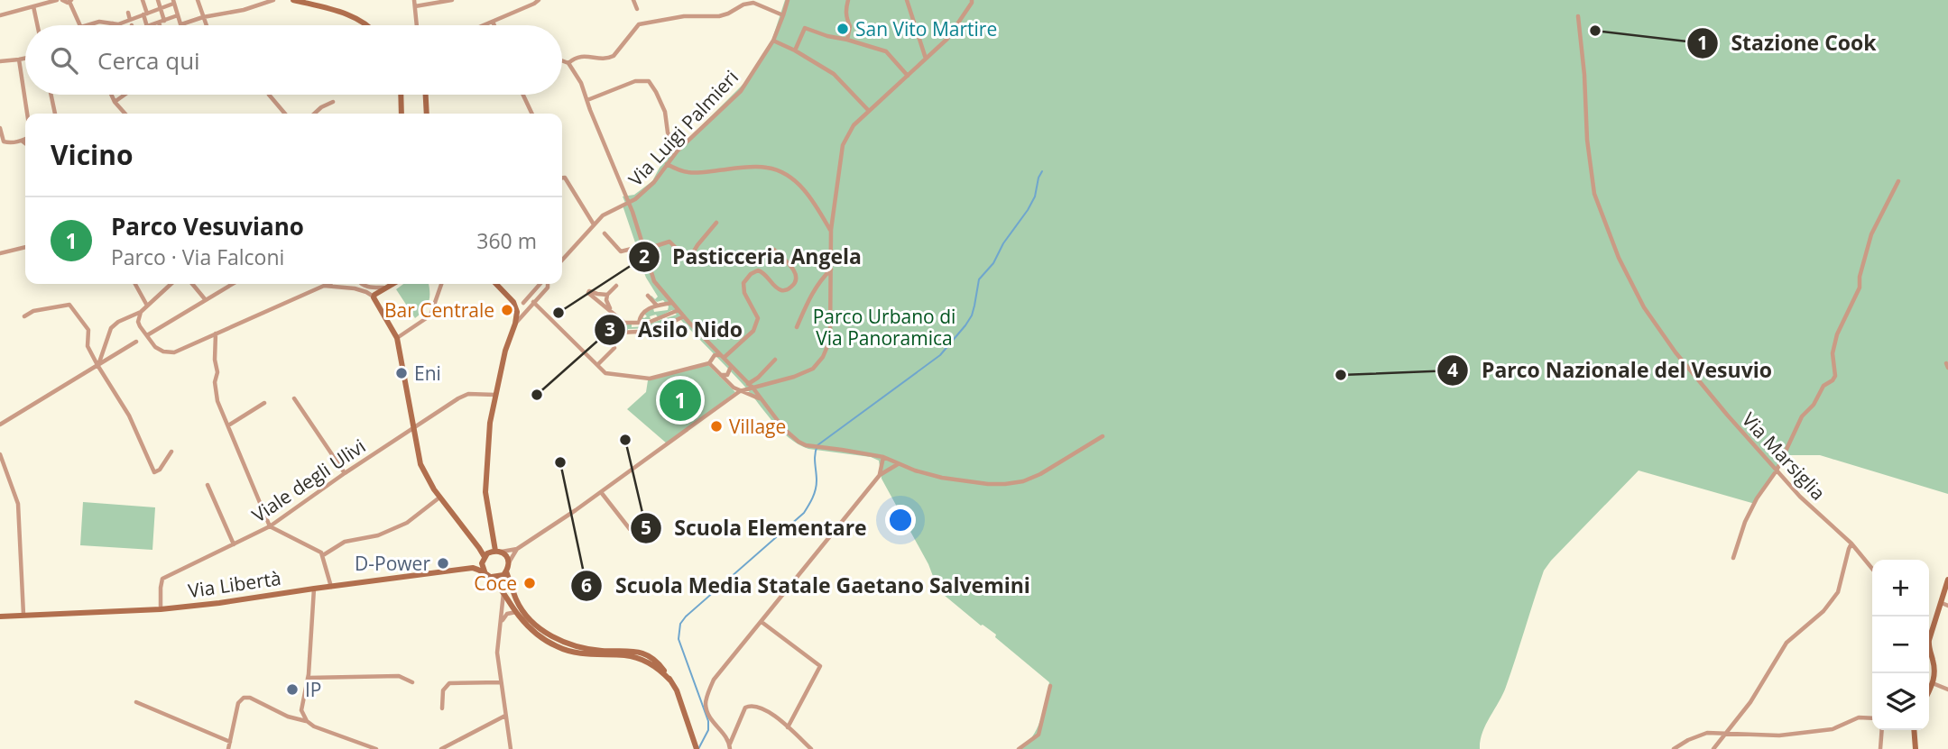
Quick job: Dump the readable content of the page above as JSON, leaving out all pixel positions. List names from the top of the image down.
{
  "streets": {
    "street": [
      "Via Luigi Palmieri",
      "Via Marsiglia",
      "Viale degli Ulivi",
      "Via Libertà"
    ]
  },
  "crossings": [
    ["Viale degli Ulivi", "Via Libertà"]
  ],
  "parks": ["Parco Urbano di Via Panoramica"],
  "places": [
    "San Vito Martire",
    "Stazione Cook",
    "Bar Centrale",
    "Pasticceria Angela",
    "Eni",
    "Parco Nazionale del Vesuvio",
    "Asilo Nido",
    "Village",
    "Scuola Elementare",
    "Scuola Media Statale Gaetano Salvemini",
    "D-Power",
    "Coce",
    "IP"
  ],
  "page": {
    "search": "Cerca qui",
    "heading": "Vicino",
    "list": [
      {
        "mark": "1",
        "name": "Parco Vesuviano",
        "note": "Parco · Via Falconi",
        "value": "360 m"
      }
    ],
    "pins": "1",
    "map_buttons": ["+", "−"]
  }
}
